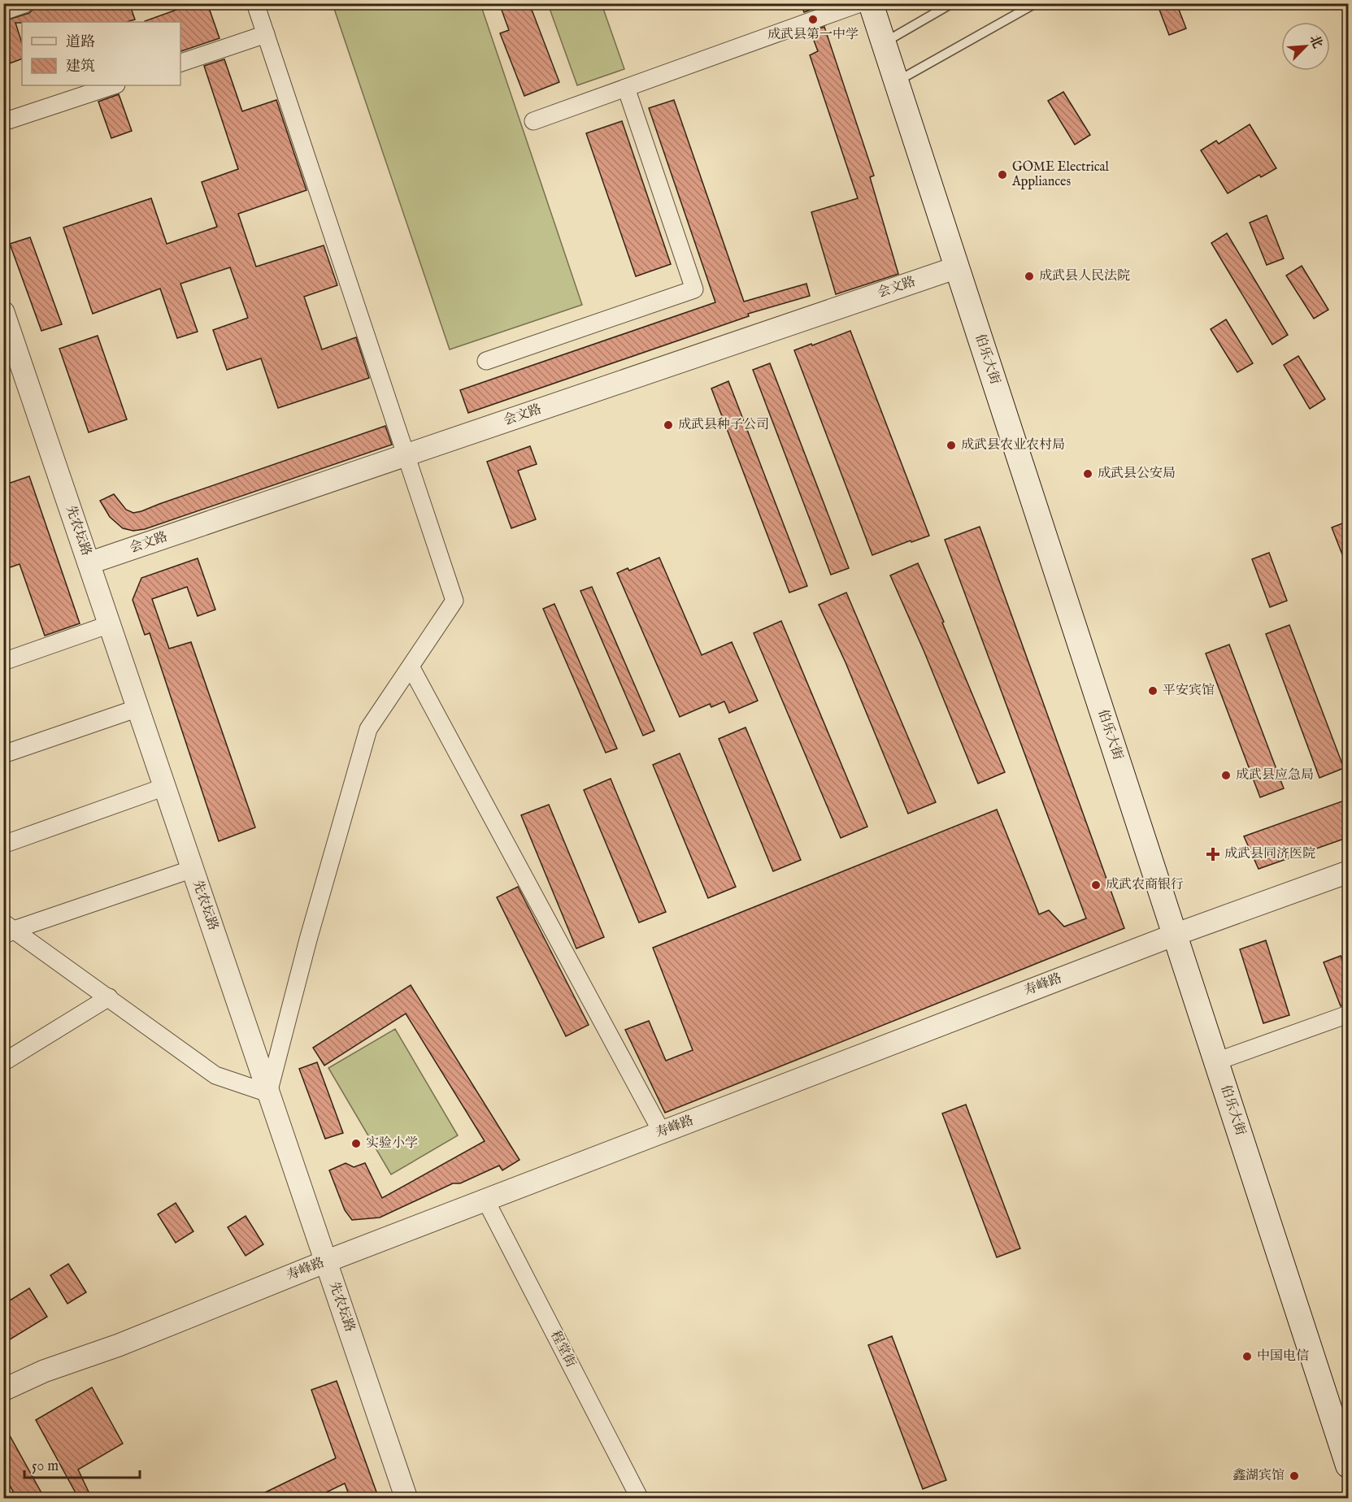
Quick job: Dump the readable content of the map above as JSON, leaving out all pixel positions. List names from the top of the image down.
{
  "streets": {
    "main road": ["伯乐大街"],
    "street": [
      "会文路",
      "先农坛路",
      "寿峰路",
      "程堂街"
    ]
  },
  "crossings": [
    ["会文路", "伯乐大街"],
    ["会文路", "先农坛路"],
    ["伯乐大街", "寿峰路"],
    ["先农坛路", "寿峰路"],
    ["寿峰路", "程堂街"]
  ],
  "places": {
    "other": [
      "成武县第一中学",
      "GOME Electrical Appliances",
      "成武县人民法院",
      "成武县种子公司",
      "成武县农业农村局",
      "成武县公安局",
      "平安宾馆",
      "成武县应急局",
      "成武农商银行",
      "实验小学",
      "中国电信",
      "鑫湖宾馆"
    ],
    "health": ["成武县同济医院"]
  },
  "legend": ["道路", "建筑"],
  "scale_bar": "50 m",
  "north": "top right"
}
